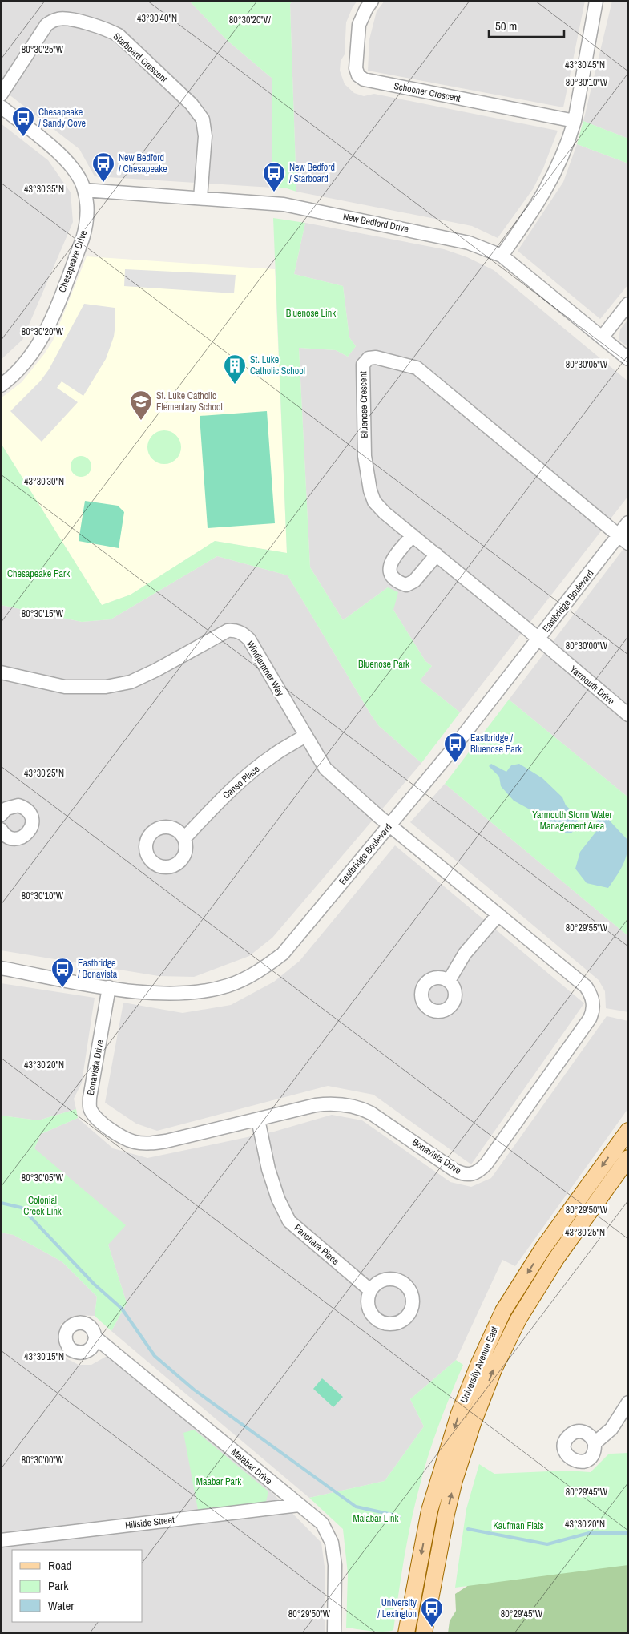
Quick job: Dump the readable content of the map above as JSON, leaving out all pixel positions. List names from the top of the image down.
{
  "streets": {
    "main road": ["University Avenue East"],
    "street": [
      "Starboard Crescent",
      "Schooner Crescent",
      "New Bedford Drive",
      "Chesapeake Drive",
      "Bluenose Crescent",
      "Eastbridge Boulevard",
      "Windjammer Way",
      "Yarmouth Drive",
      "Canso Place",
      "Bonavista Drive",
      "Panchara Place",
      "Malabar Drive",
      "Hillside Street"
    ]
  },
  "crossings": [
    ["Starboard Crescent", "New Bedford Drive"],
    ["New Bedford Drive", "Chesapeake Drive"],
    ["Bluenose Crescent", "Eastbridge Boulevard"],
    ["Bluenose Crescent", "Yarmouth Drive"],
    ["Eastbridge Boulevard", "Windjammer Way"],
    ["Eastbridge Boulevard", "Yarmouth Drive"],
    ["Eastbridge Boulevard", "Bonavista Drive"],
    ["Windjammer Way", "Canso Place"],
    ["Windjammer Way", "Bonavista Drive"],
    ["Bonavista Drive", "Panchara Place"],
    ["Malabar Drive", "Hillside Street"]
  ],
  "parks": [
    "Bluenose Link",
    "Chesapeake Park",
    "Bluenose Park",
    "Yarmouth Storm Water Management Area",
    "Colonial Creek Link",
    "Maabar Park",
    "Malabar Link",
    "Kaufman Flats"
  ],
  "places": {
    "bus stop": [
      "Chesapeake / Sandy Cove",
      "New Bedford / Chesapeake",
      "New Bedford / Starboard",
      "Eastbridge / Bluenose Park",
      "Eastbridge / Bonavista",
      "University / Lexington"
    ],
    "building": ["St. Luke Catholic School"],
    "school or university": ["St. Luke Catholic Elementary School"]
  },
  "legend": ["Road", "Park", "Water"],
  "scale_bar": "50 m",
  "coordinates": [
    "43°30'40\"N",
    "80°30'20\"W",
    "80°30'25\"W",
    "43°30'45\"N",
    "80°30'10\"W",
    "43°30'35\"N",
    "80°30'05\"W",
    "43°30'30\"N",
    "80°30'15\"W",
    "80°30'00\"W",
    "43°30'25\"N",
    "80°29'55\"W",
    "43°30'20\"N",
    "80°29'50\"W",
    "43°30'15\"N",
    "80°29'45\"W"
  ]
}
